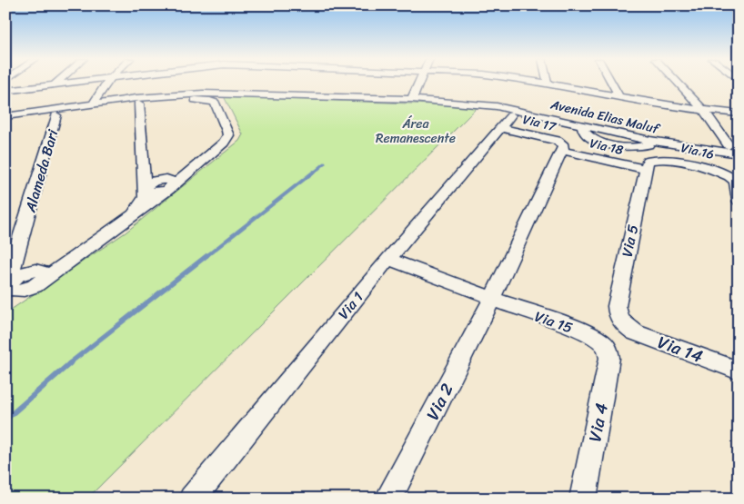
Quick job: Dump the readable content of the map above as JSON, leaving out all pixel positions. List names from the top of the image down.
{
  "streets": {
    "street": [
      "Avenida Elias Maluf",
      "Via 17",
      "Via 18",
      "Via 16",
      "Alameda Bari",
      "Via 5",
      "Via 1",
      "Via 15",
      "Via 14",
      "Via 2",
      "Via 4"
    ]
  },
  "crossings": [
    ["Via 17", "Via 18"],
    ["Via 17", "Via 1"],
    ["Via 17", "Via 2"],
    ["Via 18", "Via 16"],
    ["Via 18", "Via 5"],
    ["Via 18", "Via 2"],
    ["Via 16", "Via 5"],
    ["Via 5", "Via 14"],
    ["Via 1", "Via 15"],
    ["Via 15", "Via 2"],
    ["Via 15", "Via 4"]
  ],
  "parks": ["Área Remanescente"]
}
